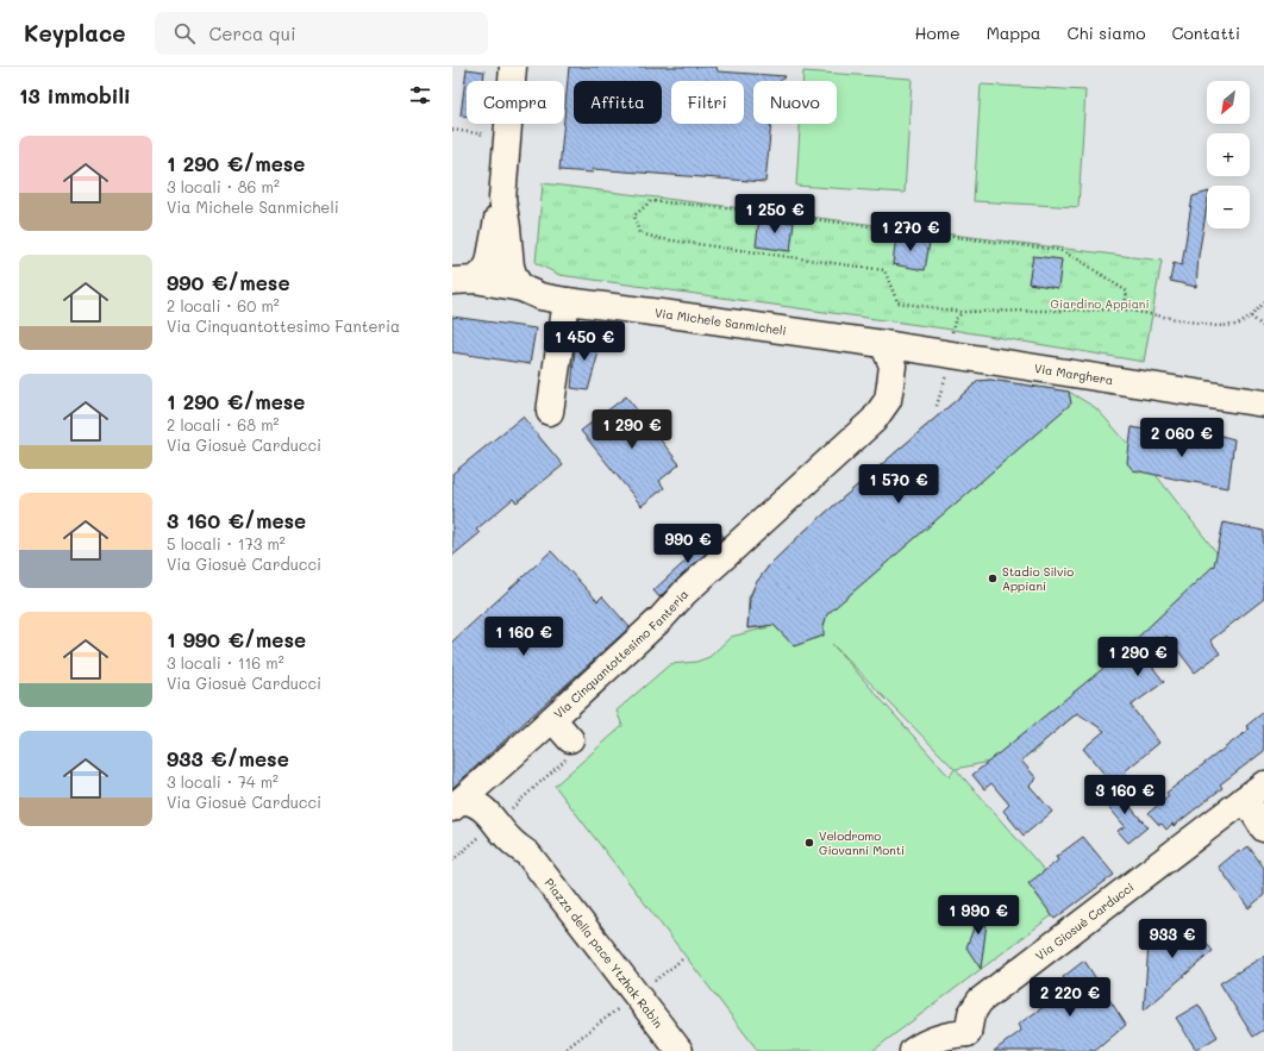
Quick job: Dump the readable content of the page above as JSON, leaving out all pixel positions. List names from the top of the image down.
{
  "streets": {
    "street": [
      "Via Michele Sanmicheli",
      "Via Marghera",
      "Via Cinquantottesimo Fanteria",
      "Via Giosuè Carducci",
      "Piazza della pace Ytzhak Rabin"
    ]
  },
  "crossings": [
    ["Via Michele Sanmicheli", "Via Marghera"],
    ["Via Michele Sanmicheli", "Via Cinquantottesimo Fanteria"],
    ["Via Marghera", "Via Cinquantottesimo Fanteria"],
    ["Via Cinquantottesimo Fanteria", "Piazza della pace Ytzhak Rabin"]
  ],
  "parks": ["Giardino Appiani"],
  "places": ["Stadio Silvio Appiani", "Velodromo Giovanni Monti"],
  "north": "bottom left",
  "page": {
    "header": "Keyplace",
    "search": "Cerca qui",
    "nav": [
      "Home",
      "Mappa",
      "Chi siamo",
      "Contatti"
    ],
    "heading": "13 immobili",
    "map_buttons": ["+", "−"],
    "chip": [
      "Compra",
      "Affitta",
      "Filtri",
      "Nuovo"
    ],
    "list": [
      {
        "name": "1 290 €/mese",
        "note": "3 locali · 86 m² · Via Michele Sanmicheli"
      },
      {
        "name": "990 €/mese",
        "note": "2 locali · 60 m² · Via Cinquantottesimo Fanteria"
      },
      {
        "name": "1 290 €/mese",
        "note": "2 locali · 68 m² · Via Giosuè Carducci"
      },
      {
        "name": "3 160 €/mese",
        "note": "5 locali · 173 m² · Via Giosuè Carducci"
      },
      {
        "name": "1 990 €/mese",
        "note": "3 locali · 116 m² · Via Giosuè Carducci"
      },
      {
        "name": "933 €/mese",
        "note": "3 locali · 74 m² · Via Giosuè Carducci"
      }
    ],
    "price": [
      "1 250 €",
      "1 270 €",
      "1 450 €",
      "1 290 €",
      "2 060 €",
      "1 570 €",
      "990 €",
      "1 160 €",
      "1 290 €",
      "3 160 €",
      "1 990 €",
      "933 €",
      "2 220 €"
    ]
  }
}
